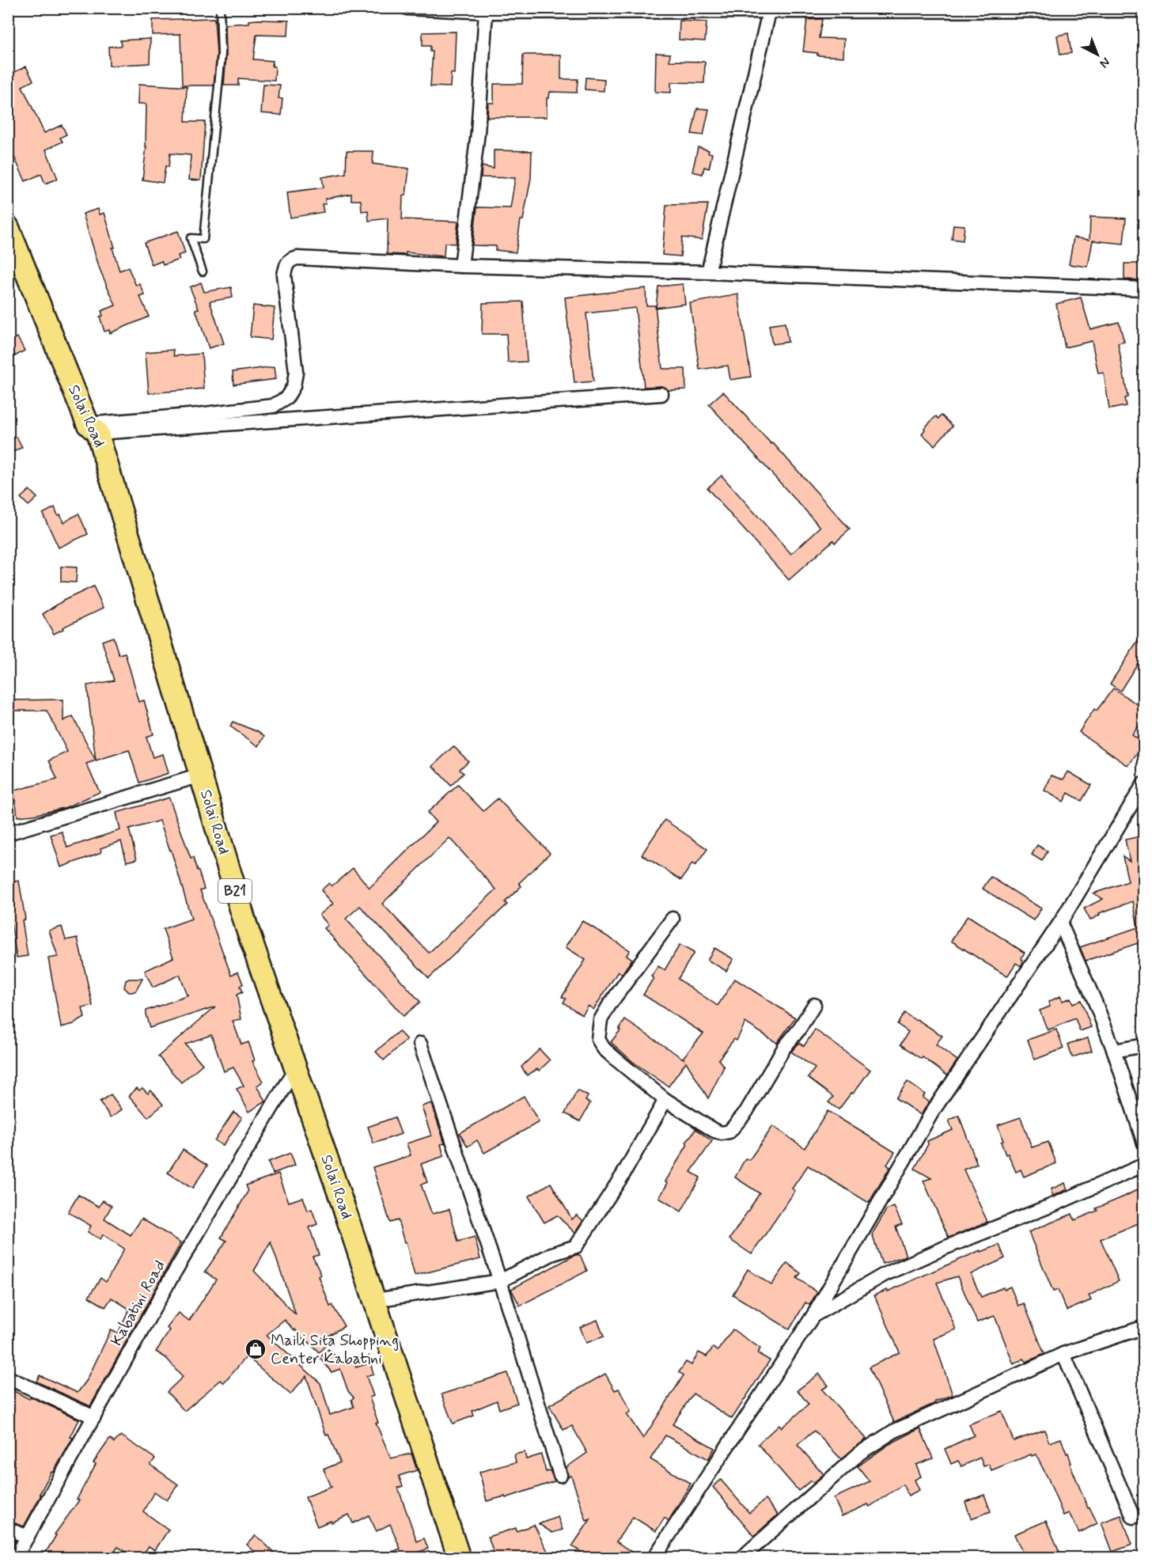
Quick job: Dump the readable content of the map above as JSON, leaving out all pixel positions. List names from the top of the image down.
{
  "streets": {
    "highway": ["Solai Road", "B21"],
    "street": ["Kabatini Road"]
  },
  "crossings": [
    ["Solai Road", "Kabatini Road"]
  ],
  "places": {
    "shop": ["Maili Sita Shopping Center Kabatini"]
  },
  "north": "bottom right"
}
